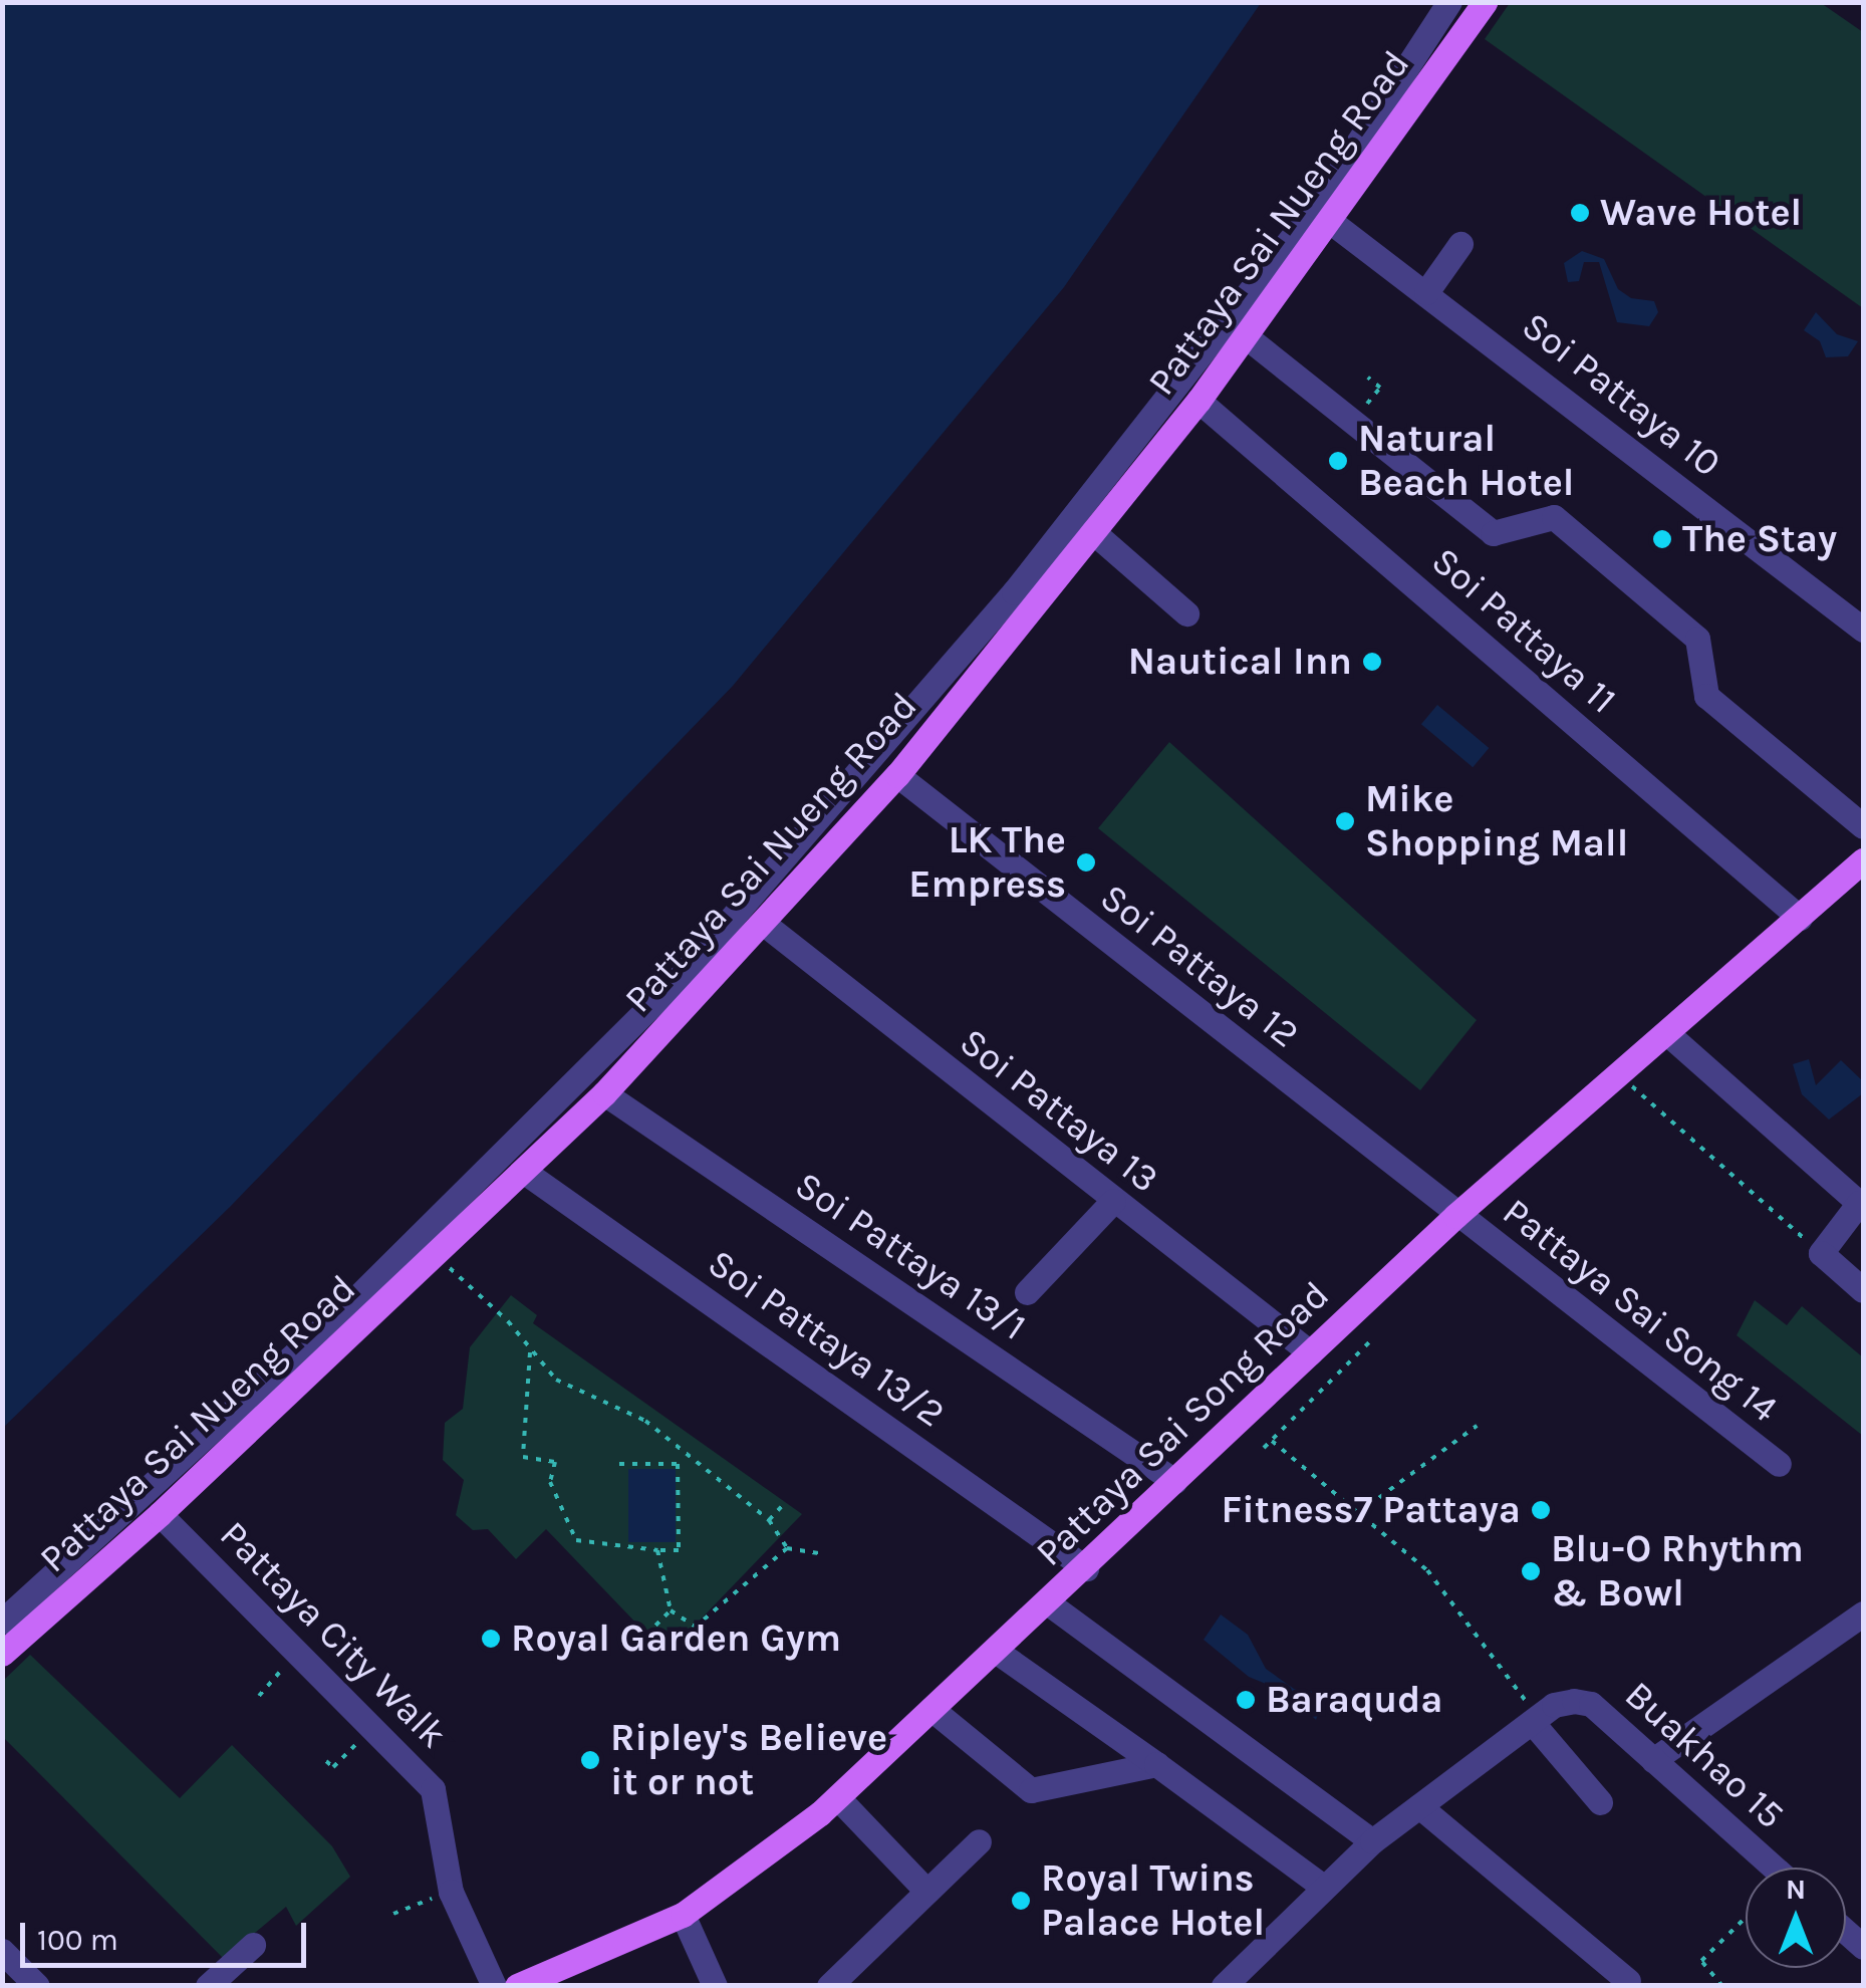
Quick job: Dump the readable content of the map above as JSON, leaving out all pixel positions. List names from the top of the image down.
{
  "streets": {
    "main road": ["Pattaya Sai Nueng Road", "Pattaya Sai Song Road"],
    "street": [
      "Soi Pattaya 10",
      "Soi Pattaya 11",
      "Soi Pattaya 12",
      "Soi Pattaya 13",
      "Soi Pattaya 13/1",
      "Pattaya Sai Song 14",
      "Soi Pattaya 13/2",
      "Pattaya City Walk",
      "Buakhao 15"
    ]
  },
  "crossings": [
    ["Pattaya Sai Nueng Road", "Soi Pattaya 10"],
    ["Pattaya Sai Nueng Road", "Soi Pattaya 11"],
    ["Pattaya Sai Nueng Road", "Soi Pattaya 12"],
    ["Pattaya Sai Nueng Road", "Soi Pattaya 13"],
    ["Pattaya Sai Nueng Road", "Soi Pattaya 13/1"],
    ["Pattaya Sai Nueng Road", "Soi Pattaya 13/2"],
    ["Pattaya Sai Nueng Road", "Pattaya City Walk"],
    ["Soi Pattaya 11", "Pattaya Sai Song Road"],
    ["Soi Pattaya 12", "Pattaya Sai Song 14"],
    ["Soi Pattaya 12", "Pattaya Sai Song Road"],
    ["Soi Pattaya 13", "Pattaya Sai Song Road"],
    ["Soi Pattaya 13/1", "Pattaya Sai Song Road"],
    ["Pattaya Sai Song 14", "Pattaya Sai Song Road"],
    ["Soi Pattaya 13/2", "Pattaya Sai Song Road"]
  ],
  "places": [
    "Wave Hotel",
    "Natural Beach Hotel",
    "The Stay",
    "Nautical Inn",
    "Mike Shopping Mall",
    "LK The Empress",
    "Fitness7 Pattaya",
    "Blu-O Rhythm & Bowl",
    "Royal Garden Gym",
    "Baraquda",
    "Ripley's Believe it or not",
    "Royal Twins Palace Hotel"
  ],
  "scale_bar": "100 m",
  "north": "top"
}
